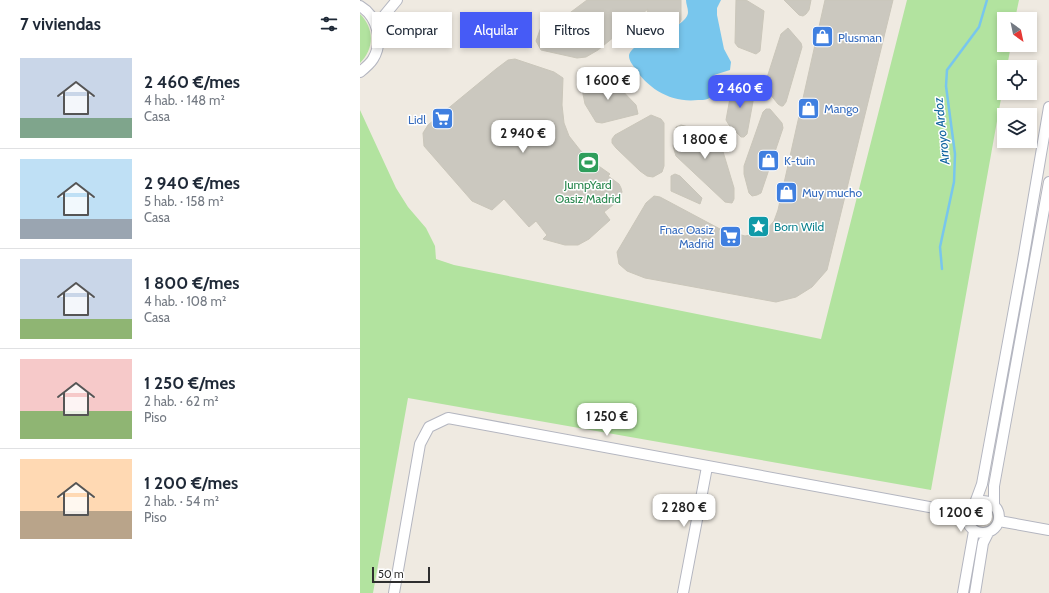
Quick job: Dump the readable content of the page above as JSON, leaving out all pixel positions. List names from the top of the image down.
{
  "water": ["Arroyo Ardoz"],
  "places": {
    "shop": [
      "Plusman",
      "Mango",
      "K-tuin",
      "Muy mucho"
    ],
    "supermarket": ["Lidl", "Fnac Oasiz Madrid"],
    "sports": ["JumpYard Oasiz Madrid"],
    "place": ["Born Wild"]
  },
  "scale_bar": "50 m",
  "north": "bottom right",
  "page": {
    "heading": "7 viviendas",
    "chip": [
      "Comprar",
      "Alquilar",
      "Filtros",
      "Nuevo"
    ],
    "list": [
      {
        "name": "2 460 €/mes",
        "note": "4 hab. · 148 m² · Casa"
      },
      {
        "name": "2 940 €/mes",
        "note": "5 hab. · 158 m² · Casa"
      },
      {
        "name": "1 800 €/mes",
        "note": "4 hab. · 108 m² · Casa"
      },
      {
        "name": "1 250 €/mes",
        "note": "2 hab. · 62 m² · Piso"
      },
      {
        "name": "1 200 €/mes",
        "note": "2 hab. · 54 m² · Piso"
      }
    ],
    "price": [
      "1 600 €",
      "2 460 €",
      "2 940 €",
      "1 800 €",
      "1 250 €",
      "2 280 €",
      "1 200 €"
    ],
    "scale": "50 m"
  }
}
